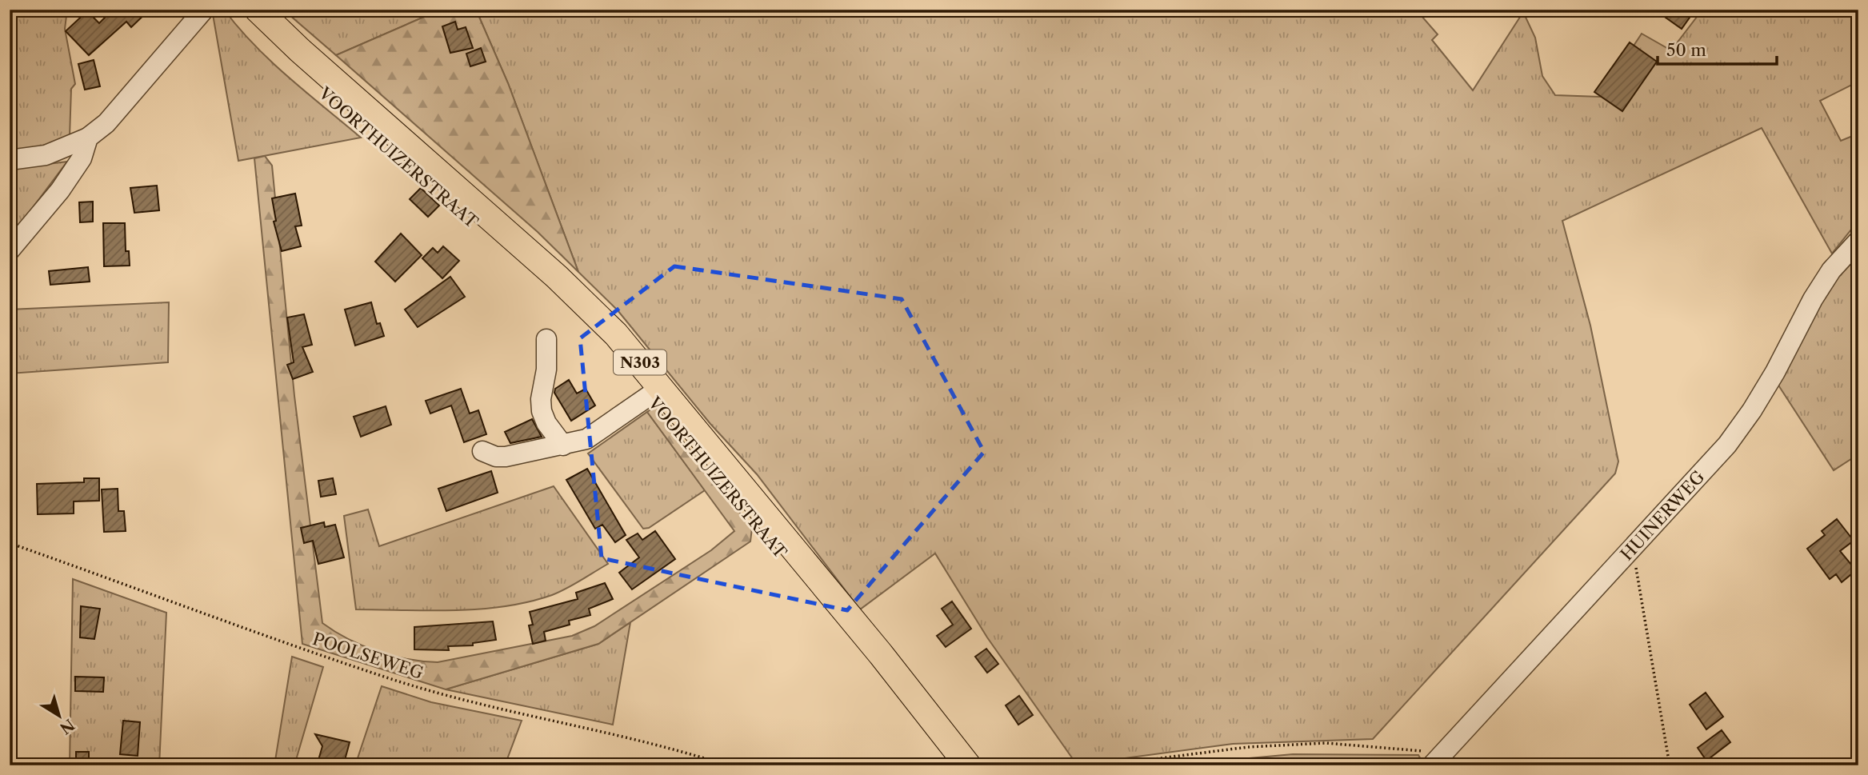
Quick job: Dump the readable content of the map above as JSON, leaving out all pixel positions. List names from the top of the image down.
{
  "streets": {
    "main road": ["VOORTHUIZERSTRAAT", "N303"],
    "street": ["HUINERWEG"],
    "path": ["POOLSEWEG"]
  },
  "scale_bar": "50 m",
  "north": "bottom right"
}
